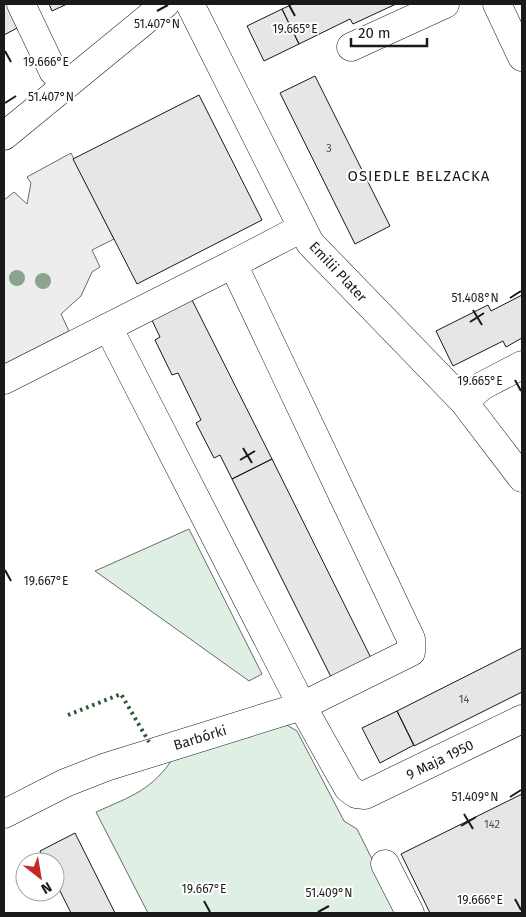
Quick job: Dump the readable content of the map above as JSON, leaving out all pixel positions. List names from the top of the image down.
{
  "streets": {
    "street": ["Emilii Plater", "Barbórki", "9 Maja 1950"]
  },
  "crossings": [
    ["Barbórki", "9 Maja 1950"]
  ],
  "districts": ["OSIEDLE BELZACKA"],
  "house_numbers": ["3", "14", "142"],
  "scale_bar": "20 m",
  "north": "bottom right",
  "coordinates": [
    "51.407°N",
    "19.665°E",
    "19.666°E",
    "51.408°N",
    "19.667°E",
    "51.409°N"
  ]
}
